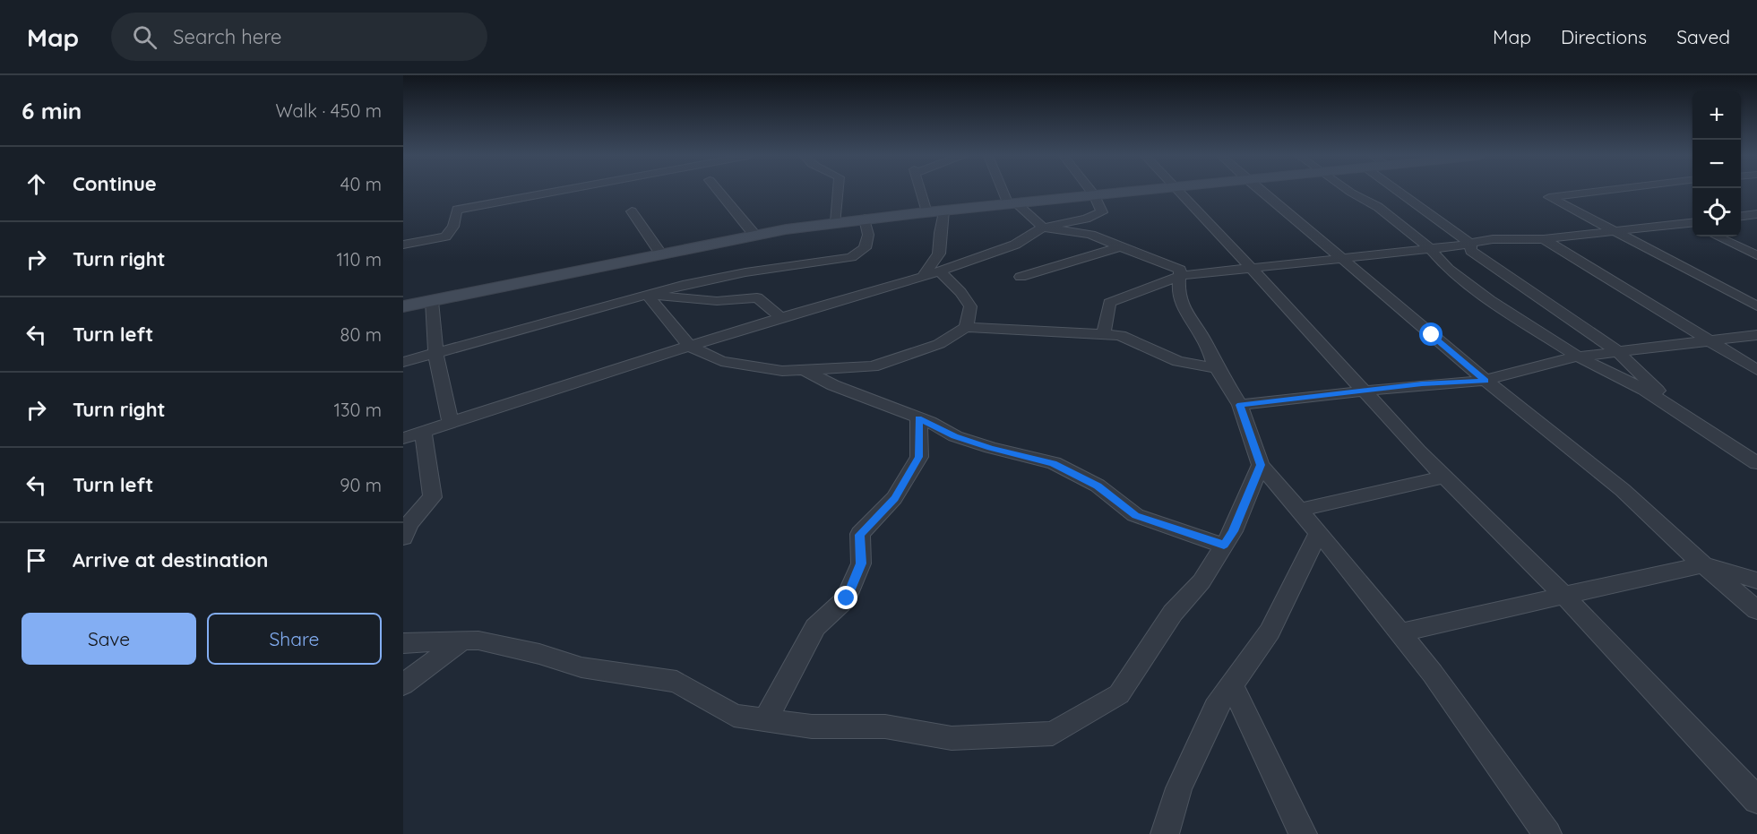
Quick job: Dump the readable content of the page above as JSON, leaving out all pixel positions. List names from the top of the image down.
{
  "page": {
    "header": "Map",
    "search": "Search here",
    "nav": ["Map", "Directions", "Saved"],
    "heading": ["6 min", "Walk · 450 m"],
    "map_buttons": ["+", "−"],
    "list": [
      ["Continue", "40 m"],
      ["Turn right", "110 m"],
      ["Turn left", "80 m"],
      ["Turn right", "130 m"],
      ["Turn left", "90 m"],
      "Arrive at destination"
    ],
    "buttons": ["Save", "Share"]
  }
}
